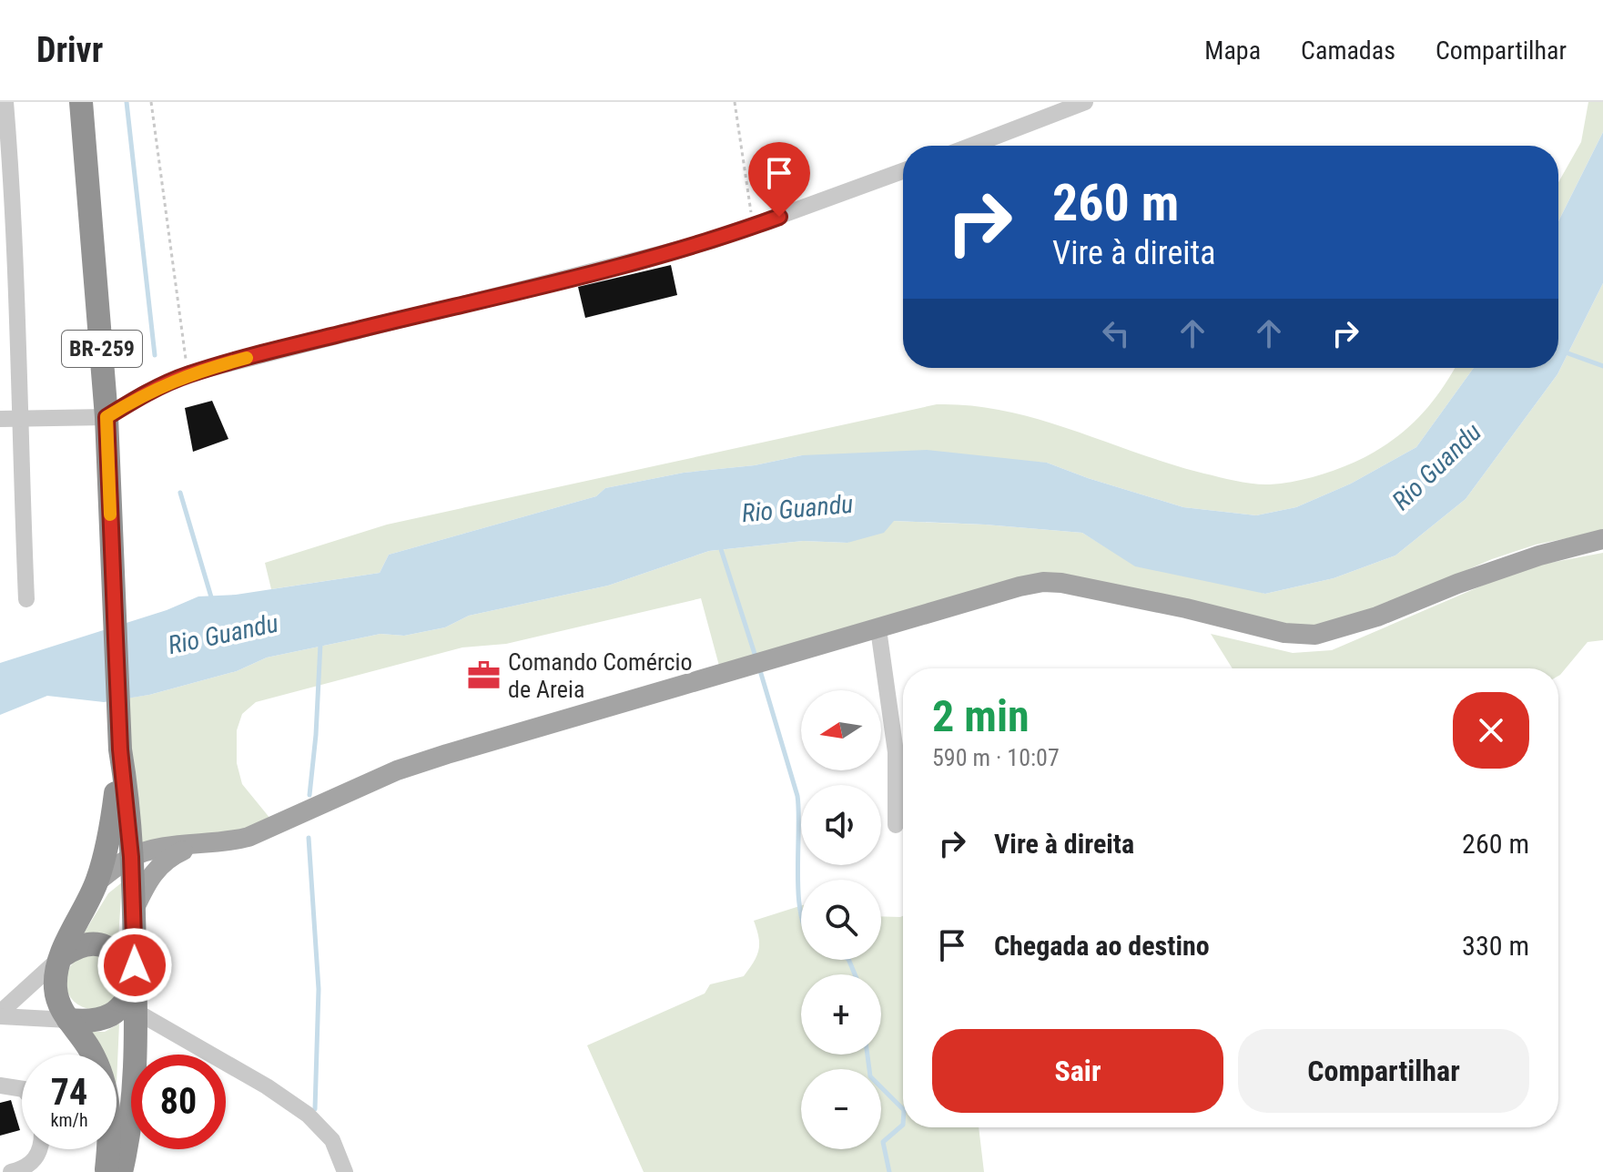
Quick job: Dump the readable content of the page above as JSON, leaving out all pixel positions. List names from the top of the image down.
{
  "streets": {
    "highway": ["BR-259"]
  },
  "water": ["Rio Guandu"],
  "places": {
    "office": ["Comando Comércio de Areia"]
  },
  "north": "left",
  "page": {
    "header": "Drivr",
    "nav": ["Mapa", "Camadas", "Compartilhar"],
    "turn": ["260 m", "Vire à direita"],
    "heading": ["2 min", "590 m · 10:07"],
    "map_buttons": ["+", "−"],
    "list": [
      {
        "name": "Vire à direita",
        "value": "260 m"
      },
      {
        "name": "Chegada ao destino",
        "value": "330 m"
      }
    ],
    "buttons": ["Sair", "Compartilhar"],
    "speed": "74 km/h",
    "limit": "80"
  }
}
